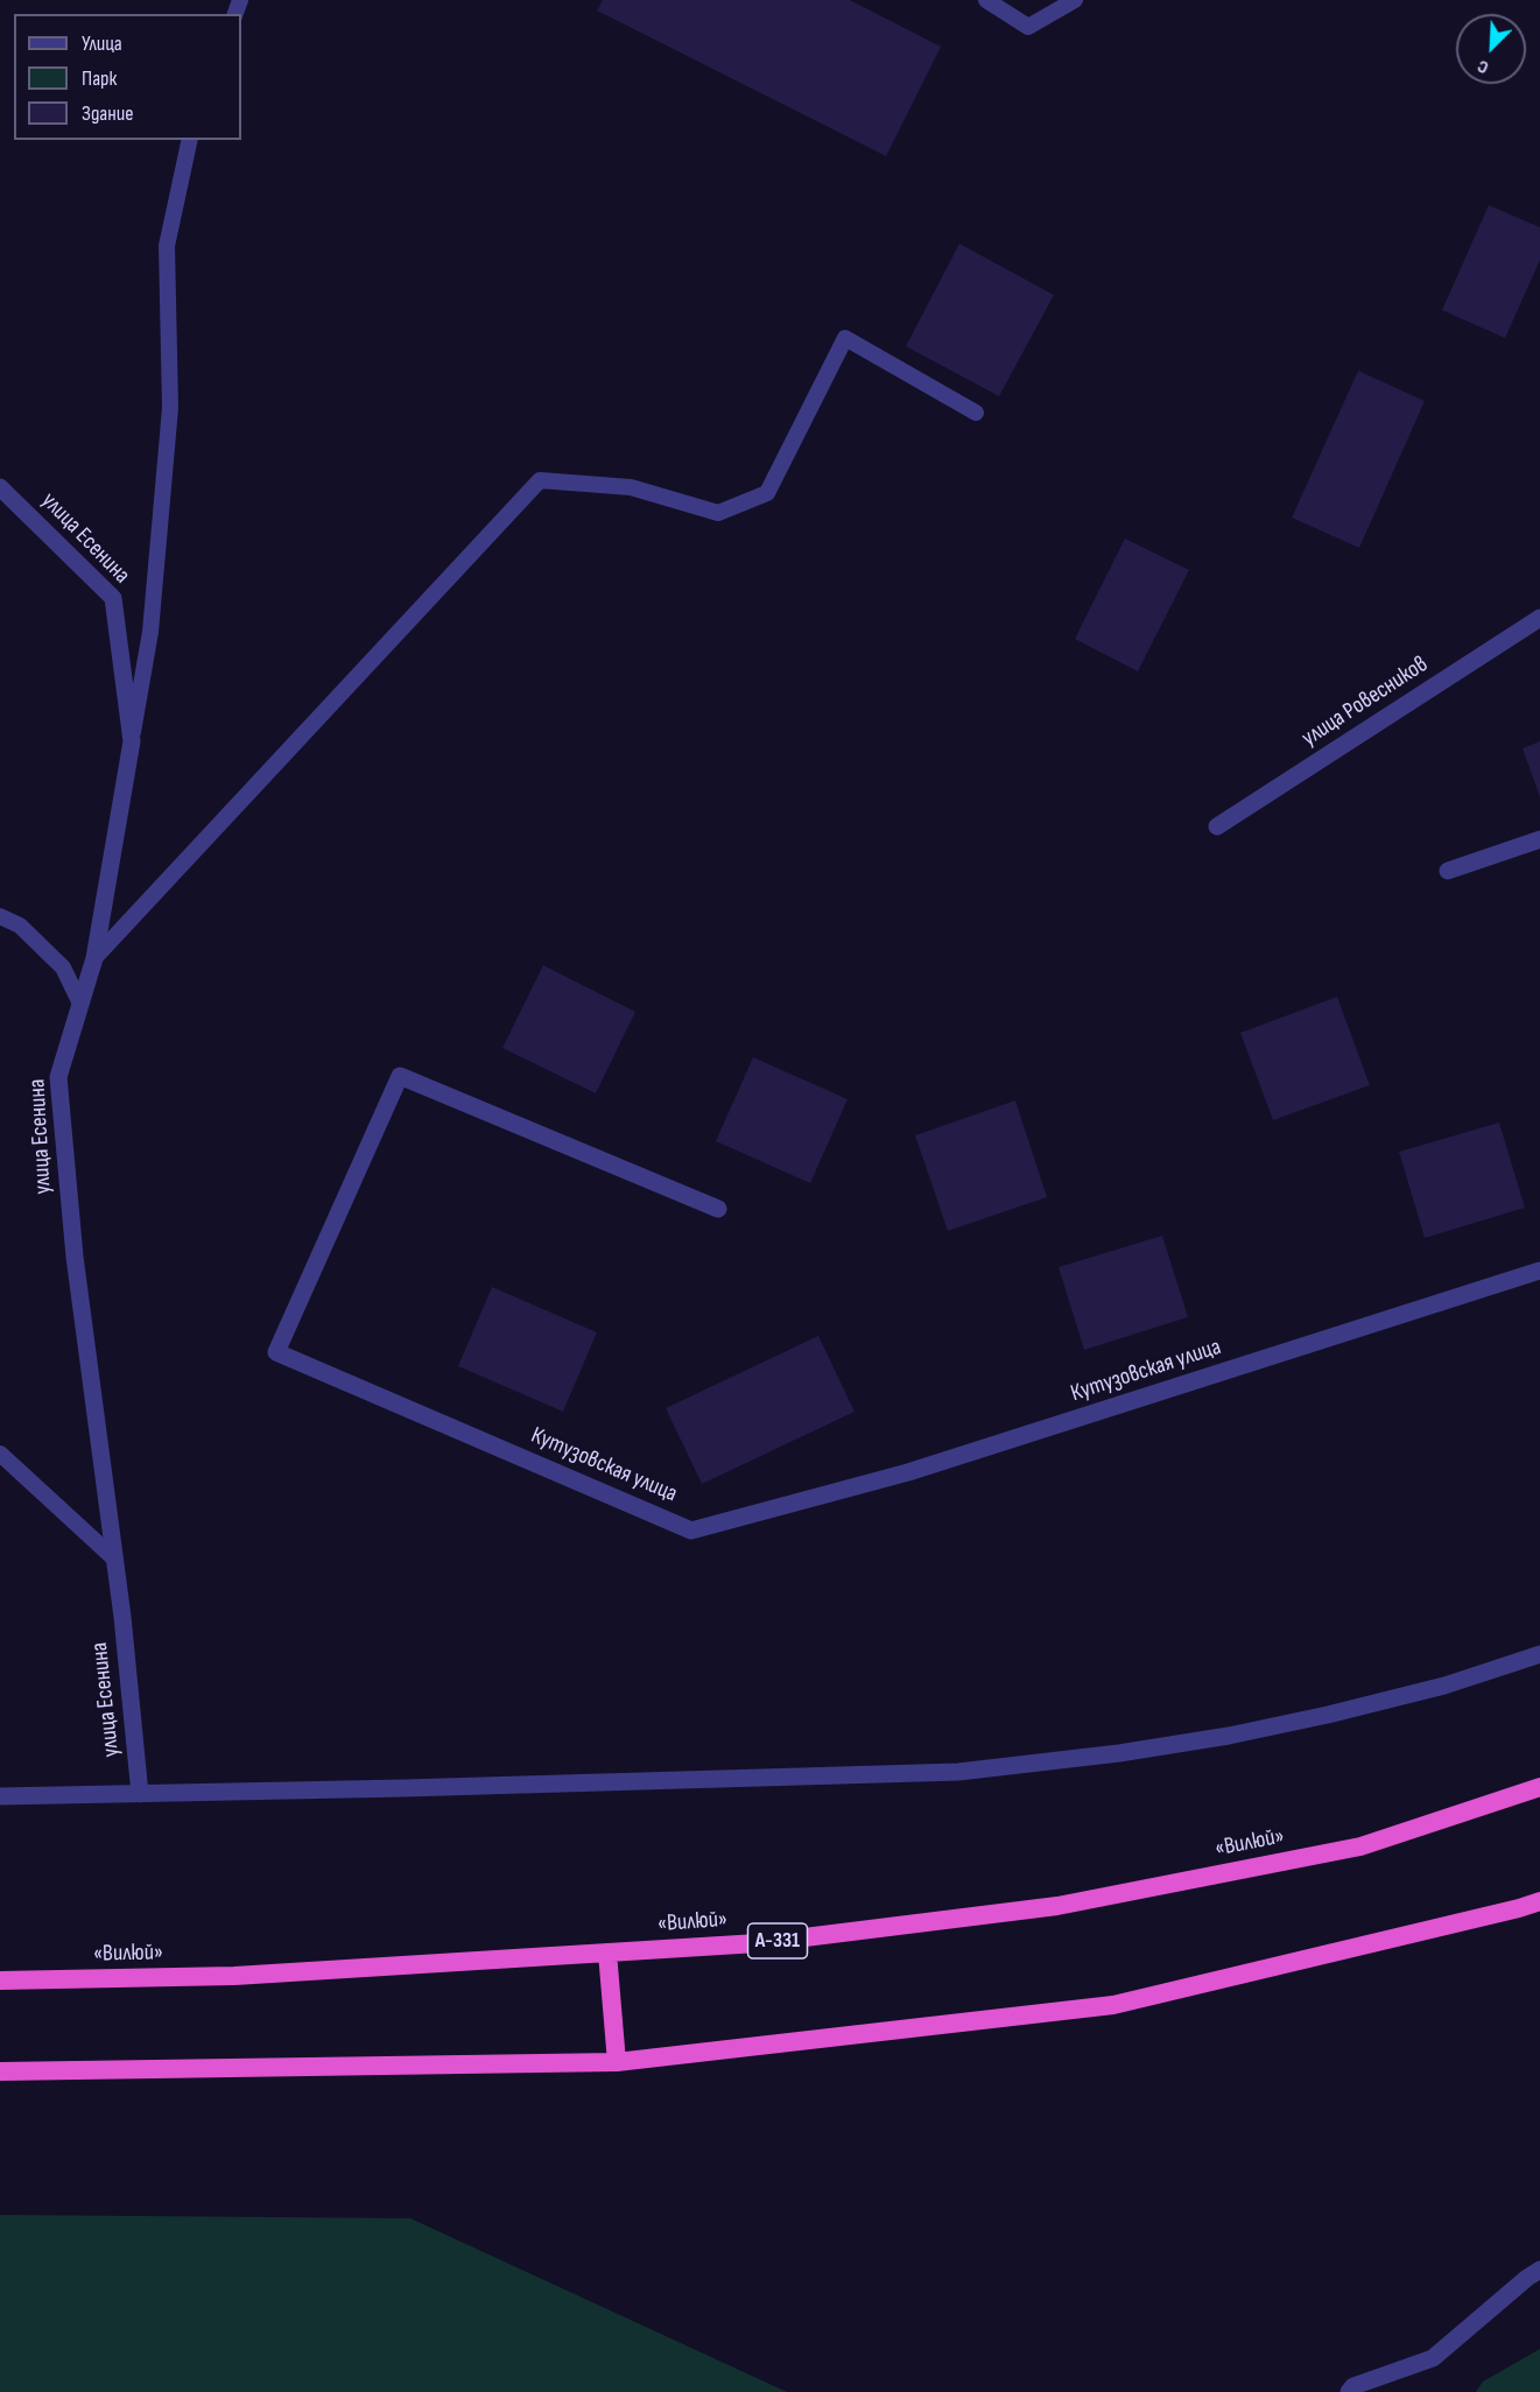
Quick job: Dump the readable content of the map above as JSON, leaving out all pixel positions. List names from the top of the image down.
{
  "streets": {
    "highway": ["«Вилюй»", "А-331"],
    "street": ["улица Есенина", "улица Ровесников", "Кутузовская улица"]
  },
  "legend": ["Улица", "Парк", "Здание"],
  "north": "bottom left"
}
